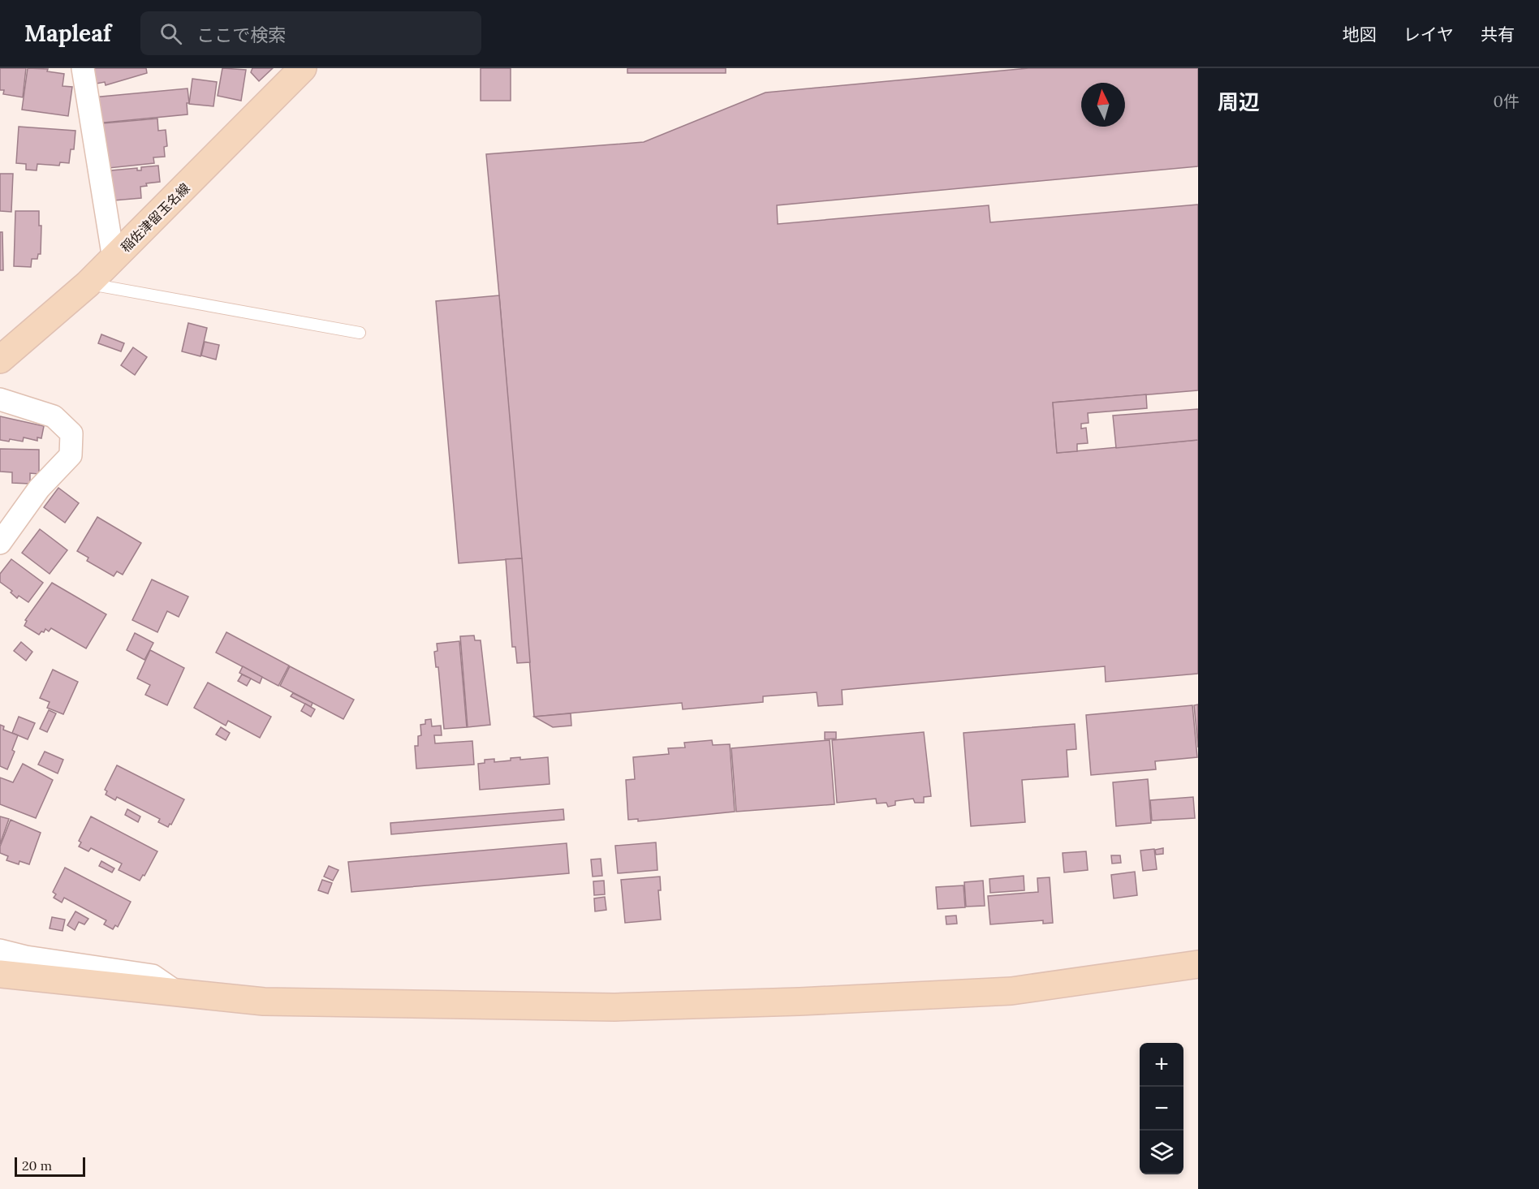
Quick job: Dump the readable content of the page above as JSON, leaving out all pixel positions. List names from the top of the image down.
{
  "streets": {
    "street": ["稲佐津留玉名線"]
  },
  "scale_bar": "20 m",
  "north": "top",
  "page": {
    "header": "Mapleaf",
    "search": "ここで検索",
    "nav": ["地図", "レイヤ", "共有"],
    "heading": ["周辺", "0件"],
    "map_buttons": ["+", "−"],
    "scale": "20 m"
  }
}
